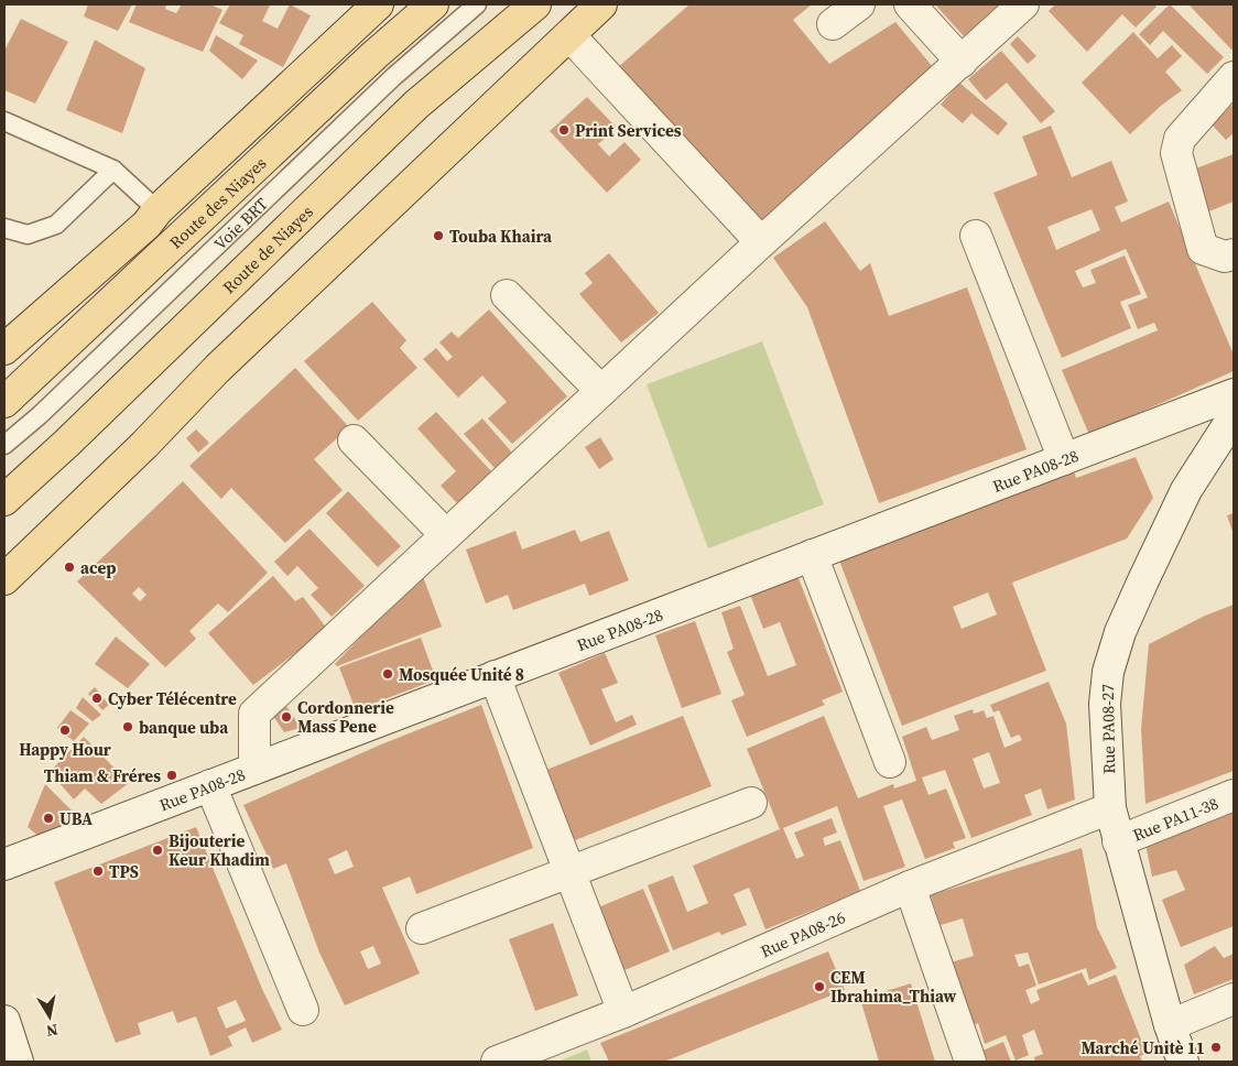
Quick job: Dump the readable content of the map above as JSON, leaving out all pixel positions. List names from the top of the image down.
{
  "streets": {
    "main road": ["Route des Niayes", "Route de Niayes"],
    "street": [
      "Rue PA08-28",
      "Rue PA08-27",
      "Rue PA11-38",
      "Rue PA08-26"
    ],
    "lane": ["Voie BRT"]
  },
  "crossings": [
    ["Rue PA08-27", "Rue PA11-38"],
    ["Rue PA08-27", "Rue PA08-26"]
  ],
  "places": [
    "Print Services",
    "Touba Khaira",
    "acep",
    "Mosquée Unité 8",
    "Cyber Télécentre",
    "Cordonnerie Mass Pene",
    "banque uba",
    "Happy Hour",
    "Thiam & Fréres",
    "UBA",
    "Bijouterie Keur Khadim",
    "TPS",
    "CEM Ibrahima_Thiaw",
    "Marché Unitè 11"
  ],
  "north": "bottom"
}
